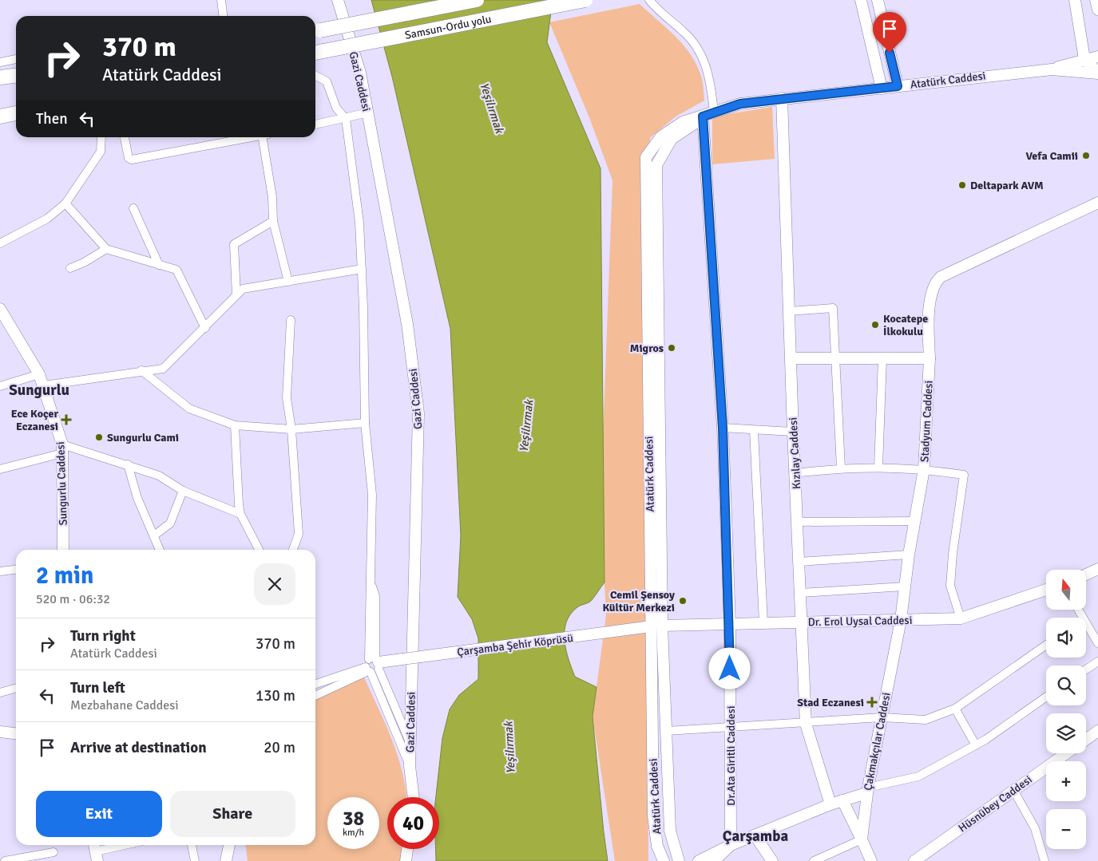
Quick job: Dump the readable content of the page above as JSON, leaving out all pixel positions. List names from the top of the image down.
{
  "streets": {
    "highway": ["Samsun-Ordu yolu"],
    "street": [
      "Atatürk Caddesi",
      "Gazi Caddesi",
      "Stadyum Caddesi",
      "Kızılay Caddesi",
      "Sungurlu Caddesi",
      "Dr. Erol Uysal Caddesi",
      "Çarşamba Şehir Köprüsü",
      "Çakmakçılar Caddesi",
      "Dr.Ata Giritli Caddesi",
      "Hüsnübey Caddesi"
    ]
  },
  "crossings": [
    ["Atatürk Caddesi", "Kızılay Caddesi"],
    ["Atatürk Caddesi", "Dr. Erol Uysal Caddesi"],
    ["Atatürk Caddesi", "Çarşamba Şehir Köprüsü"],
    ["Atatürk Caddesi", "Dr.Ata Giritli Caddesi"],
    ["Stadyum Caddesi", "Dr. Erol Uysal Caddesi"],
    ["Stadyum Caddesi", "Çakmakçılar Caddesi"],
    ["Kızılay Caddesi", "Dr. Erol Uysal Caddesi"],
    ["Dr. Erol Uysal Caddesi", "Çarşamba Şehir Köprüsü"],
    ["Dr. Erol Uysal Caddesi", "Çakmakçılar Caddesi"],
    ["Dr. Erol Uysal Caddesi", "Dr.Ata Giritli Caddesi"]
  ],
  "districts": ["Sungurlu", "Çarşamba"],
  "water": ["Yeşilırmak"],
  "places": {
    "other": [
      "Vefa Camii",
      "Deltapark AVM",
      "Kocatepe İlkokulu",
      "Migros",
      "Sungurlu Cami",
      "Cemil Şensoy Kültür Merkezi"
    ],
    "health": ["Ece Koçer Eczanesi", "Stad Eczanesi"]
  },
  "north": "top",
  "page": {
    "turn": ["370 m", "Atatürk Caddesi"],
    "then": "Then",
    "heading": ["2 min", "520 m · 06:32"],
    "map_buttons": ["+", "−"],
    "list": [
      {
        "name": "Turn right",
        "note": "Atatürk Caddesi",
        "value": "370 m"
      },
      {
        "name": "Turn left",
        "note": "Mezbahane Caddesi",
        "value": "130 m"
      },
      {
        "name": "Arrive at destination",
        "value": "20 m"
      }
    ],
    "buttons": ["Exit", "Share"],
    "speed": "38 km/h",
    "limit": "40"
  }
}
